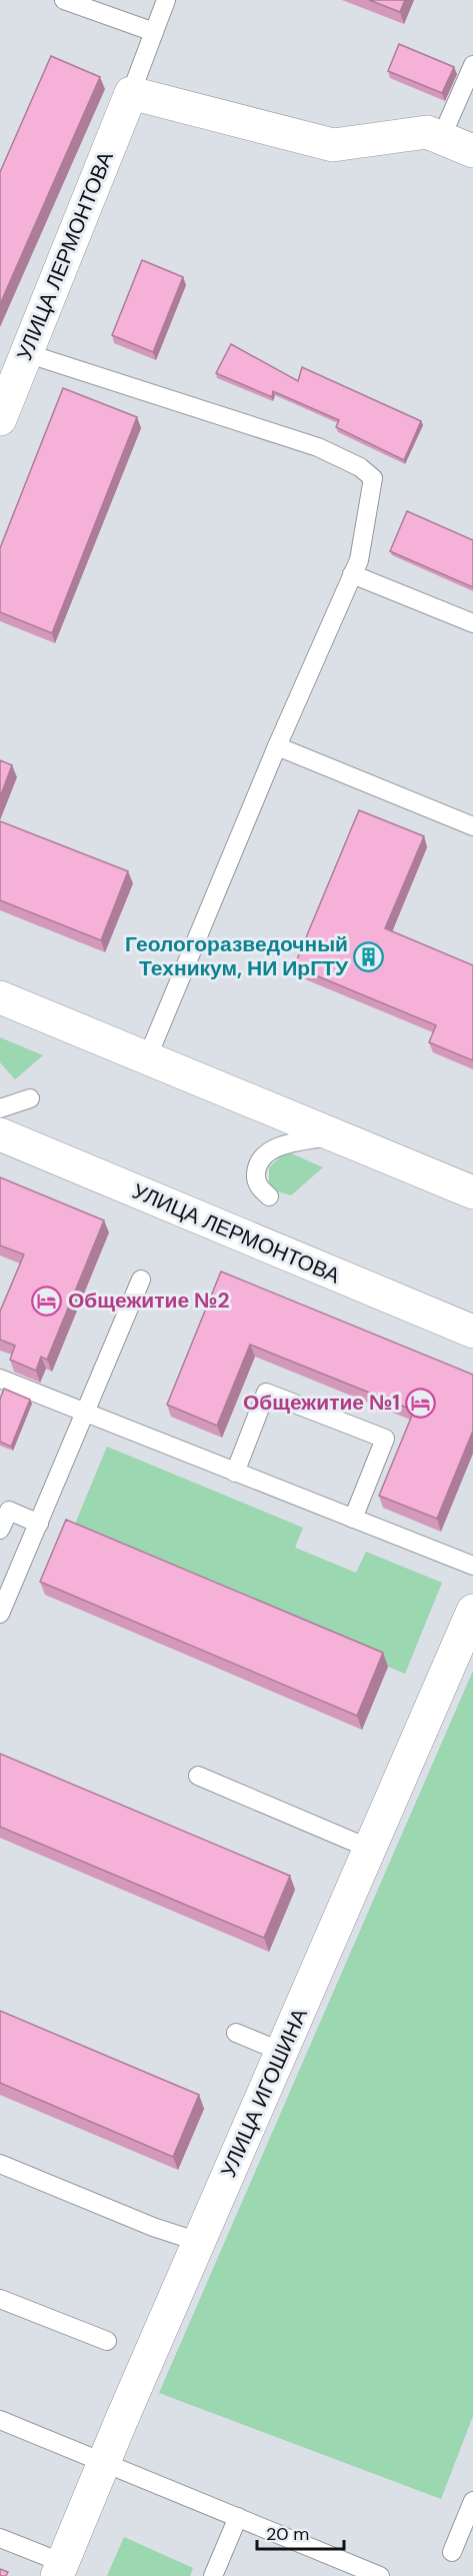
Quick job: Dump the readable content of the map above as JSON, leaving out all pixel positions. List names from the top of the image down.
{
  "streets": {
    "street": ["УЛИЦА ЛЕРМОНТОВА", "УЛИЦА ИГОШИНА"]
  },
  "places": {
    "building": ["Геологоразведочный Техникум, НИ ИрГТУ"],
    "hotel": ["Общежитие №2", "Общежитие №1"]
  },
  "scale_bar": "20 m"
}
